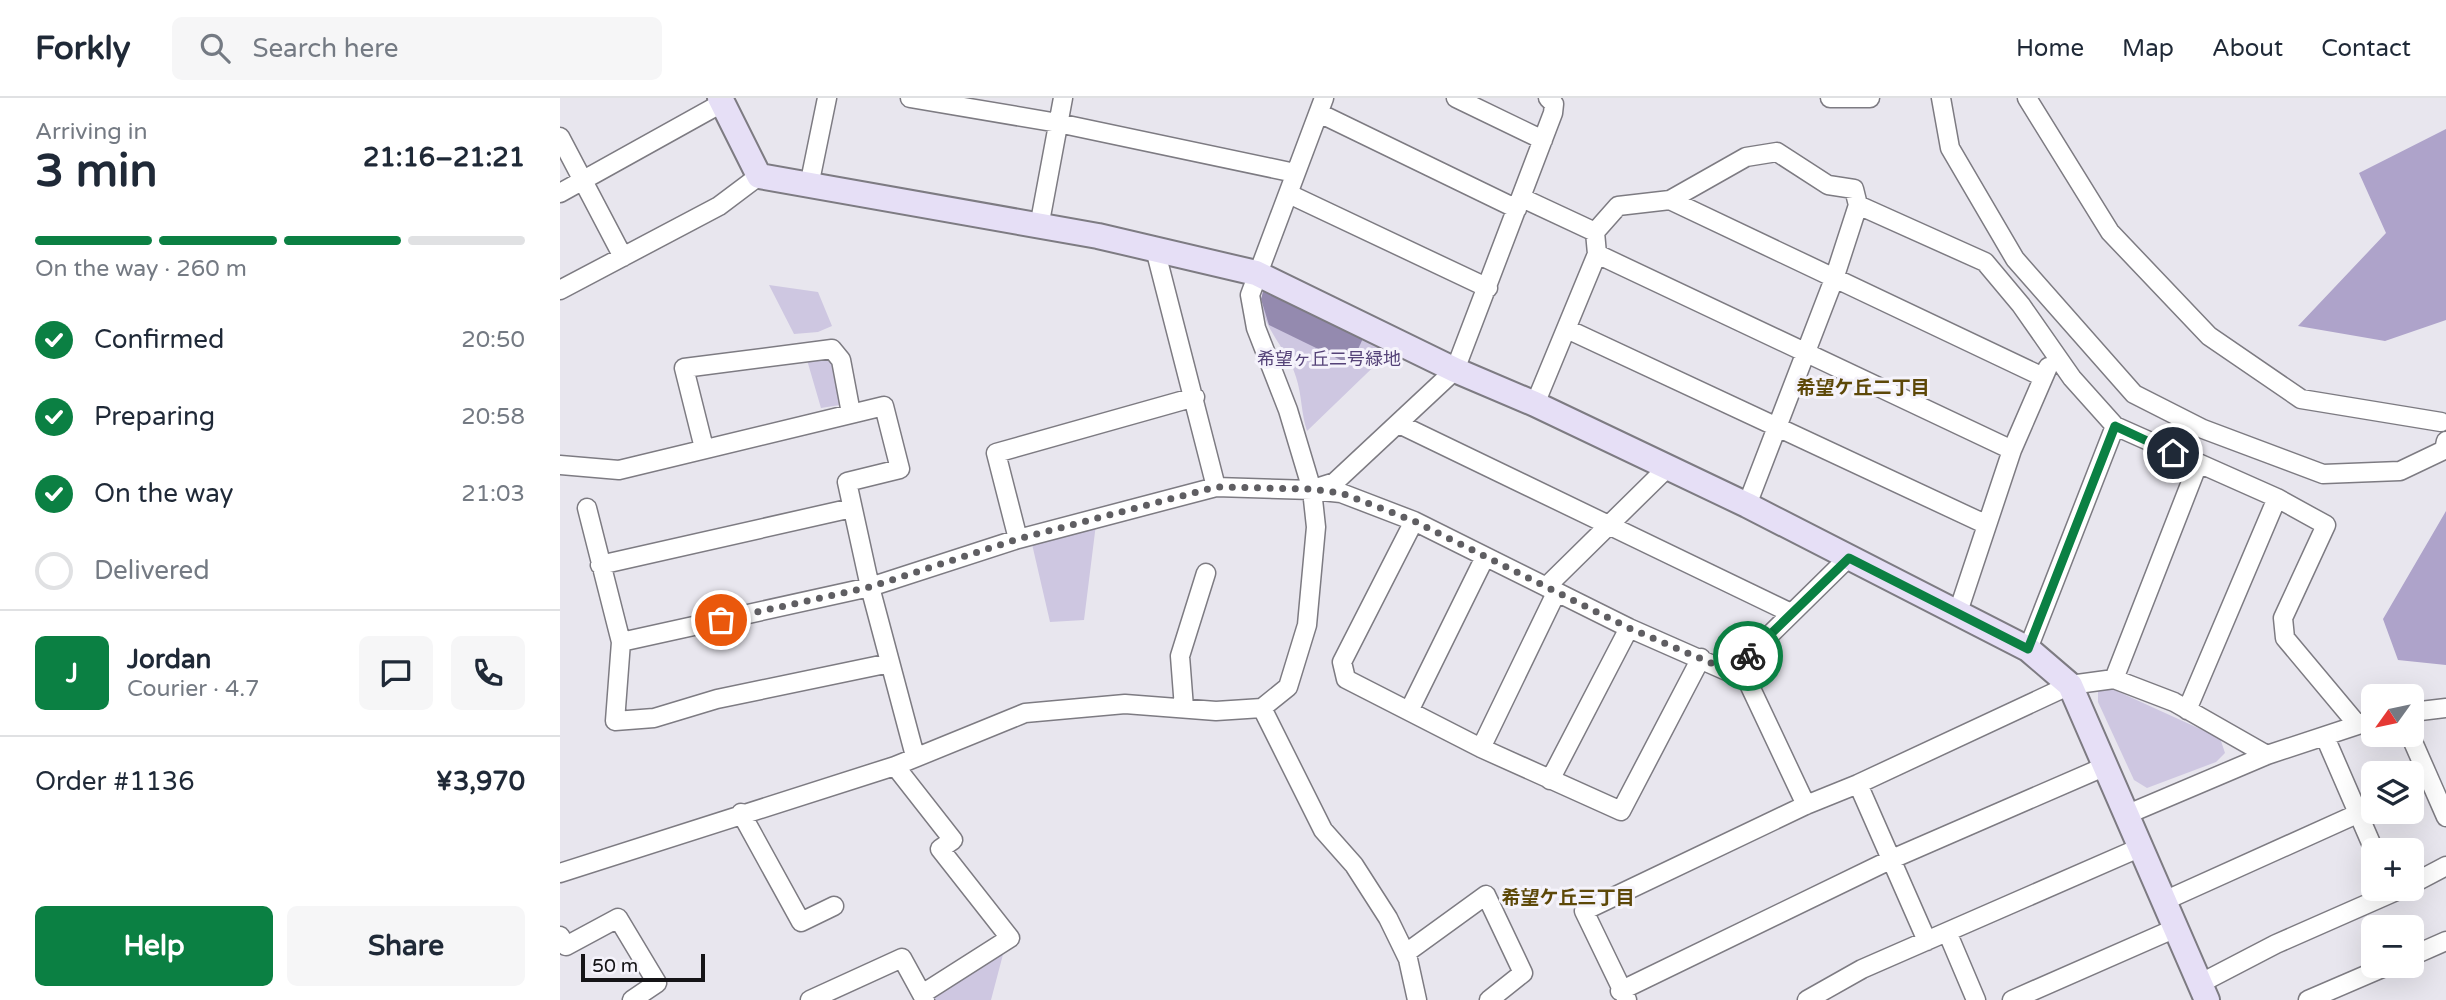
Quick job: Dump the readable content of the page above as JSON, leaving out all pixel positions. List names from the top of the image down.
{
  "districts": ["希望ケ丘二丁目", "希望ケ丘三丁目"],
  "parks": ["希望ヶ丘二号緑地"],
  "scale_bar": "50 m",
  "north": "bottom left",
  "page": {
    "header": "Forkly",
    "search": "Search here",
    "nav": [
      "Home",
      "Map",
      "About",
      "Contact"
    ],
    "heading": ["3 min", "Arriving in", "21:16–21:21"],
    "panel": [
      "Jordan",
      "Courier · 4.7",
      "Order #1136",
      "¥3,970"
    ],
    "bar": "On the way · 260 m",
    "list": [
      ["Confirmed", "20:50"],
      ["Preparing", "20:58"],
      ["On the way", "21:03"],
      "Delivered"
    ],
    "round": "J",
    "map_buttons": ["+", "−"],
    "buttons": ["Help", "Share"],
    "scale": "50 m"
  }
}
